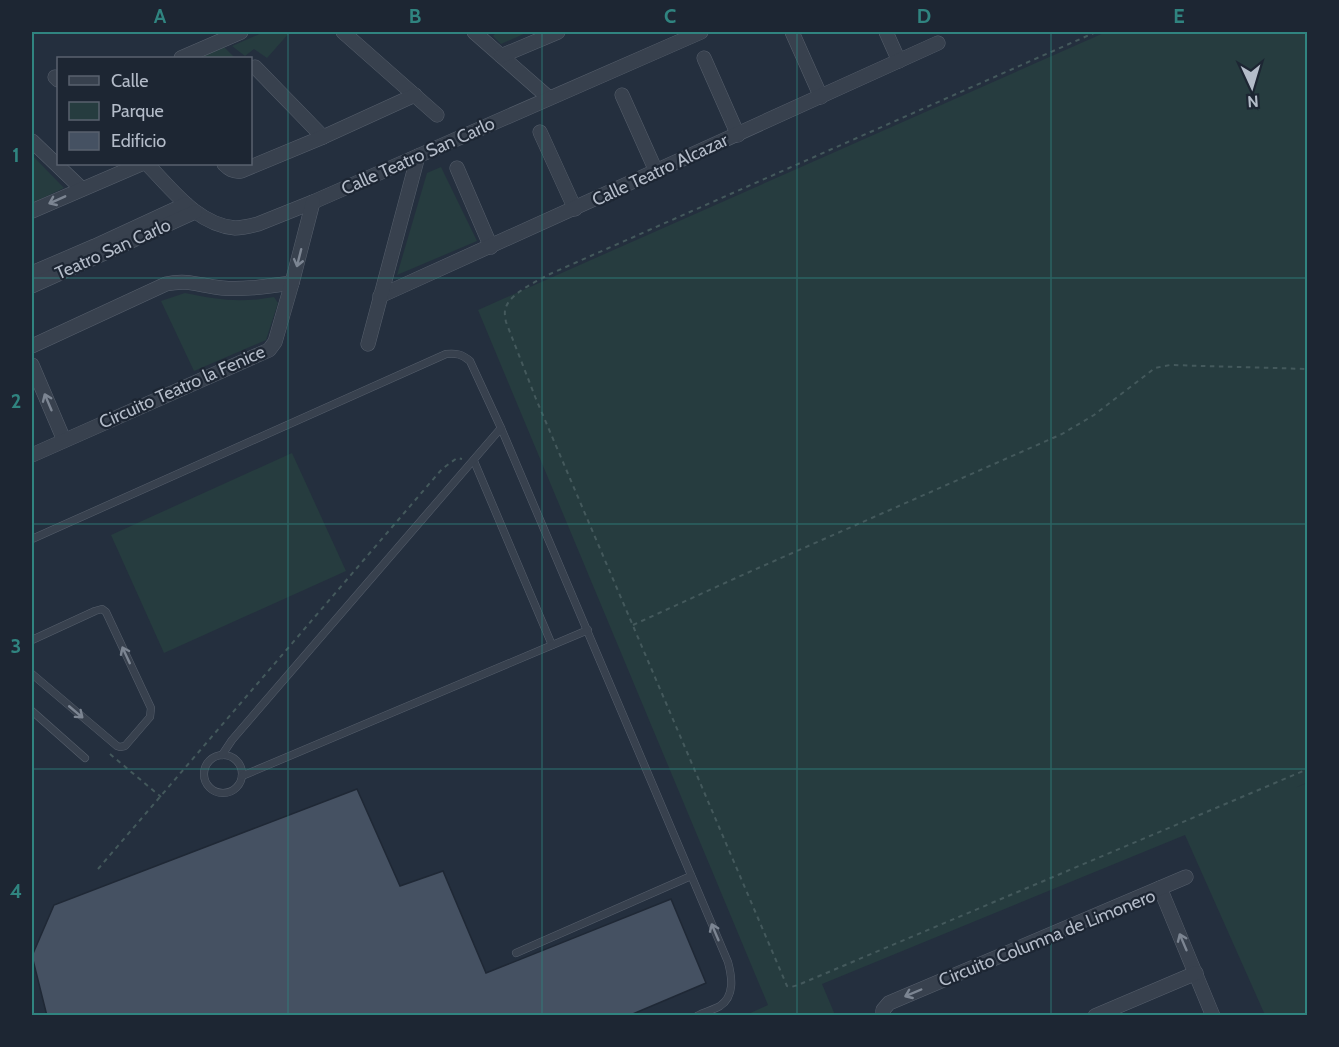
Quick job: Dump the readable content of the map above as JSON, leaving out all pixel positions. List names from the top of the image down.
{
  "streets": {
    "street": [
      "Calle Teatro San Carlo",
      "Calle Teatro Alcazar",
      "Teatro San Carlo",
      "Circuito Teatro la Fenice",
      "Circuito Columna de Limonero"
    ]
  },
  "crossings": [
    ["Calle Teatro San Carlo", "Teatro San Carlo"],
    ["Calle Teatro San Carlo", "Circuito Teatro la Fenice"]
  ],
  "legend": ["Calle", "Parque", "Edificio"],
  "north": "bottom",
  "grid": {
    "columns": [
      "A",
      "B",
      "C",
      "D",
      "E"
    ],
    "rows": [
      "1",
      "2",
      "3",
      "4"
    ]
  }
}
